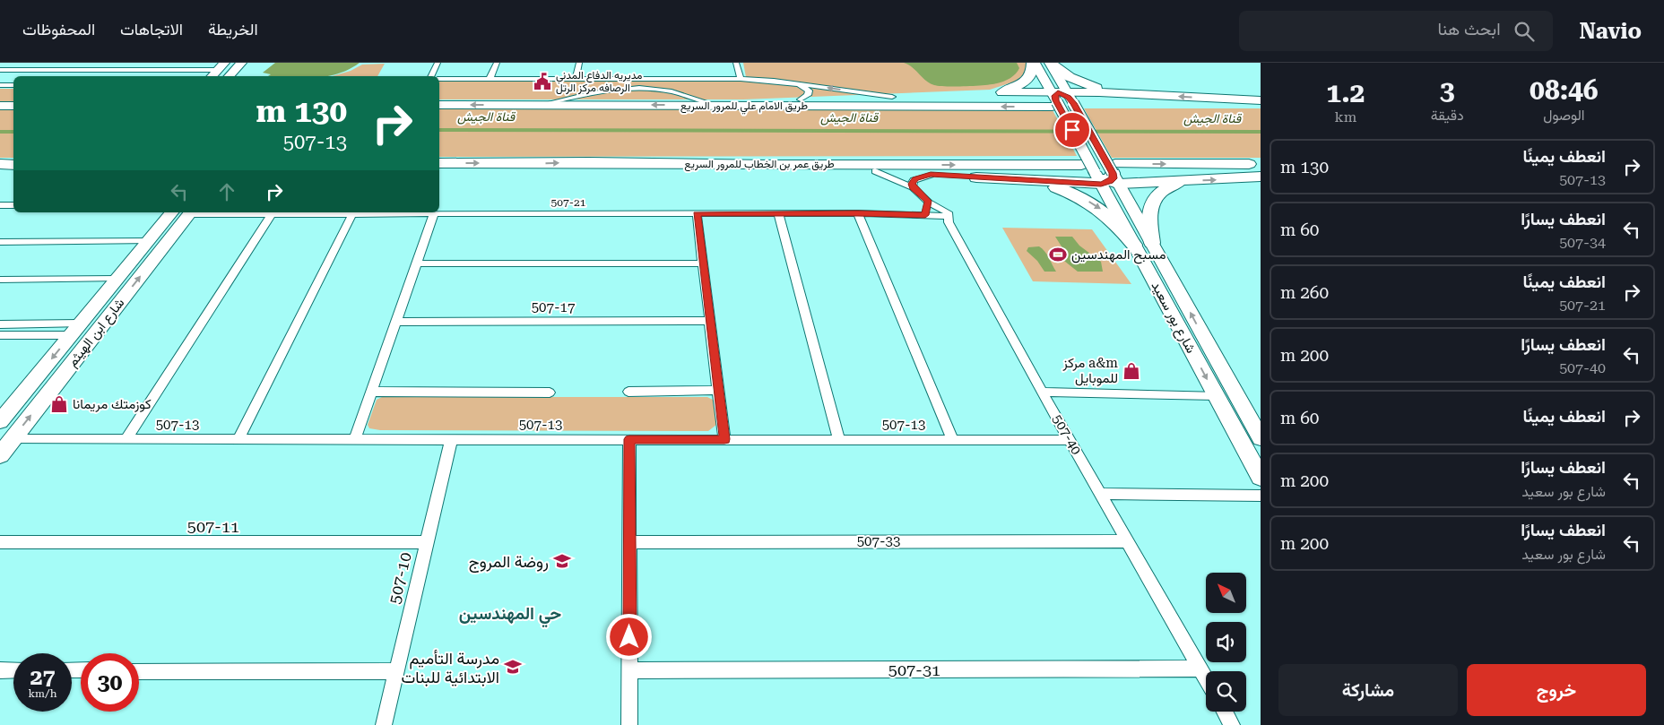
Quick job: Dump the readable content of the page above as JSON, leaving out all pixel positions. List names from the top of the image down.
{
  "streets": {
    "highway": ["طريق الامام علي للمرور السريع", "طريق عمر بن الخطاب للمرور السريع"],
    "main road": ["شارع بور سعيد", "شارع ابن الهيثم"],
    "street": [
      "507-21",
      "507-17",
      "507-13",
      "507-40",
      "507-11",
      "507-33",
      "507-10",
      "507-31"
    ]
  },
  "crossings": [
    ["طريق الامام علي للمرور السريع", "شارع بور سعيد"],
    ["507-21", "507-40"],
    ["شارع ابن الهيثم", "507-13"],
    ["507-13", "507-40"],
    ["507-13", "507-10"],
    ["507-40", "507-33"],
    ["507-40", "507-31"],
    ["507-11", "507-10"]
  ],
  "districts": ["حي المهندسين"],
  "water": ["قناة الجيش"],
  "places": {
    "public building": ["مديريه الدفاع المدني الرصافه مركز الرتل"],
    "sports": ["مسبح المهندسين"],
    "shop": ["مركز a&m للموبايل", "كوزمتك مريمانا"],
    "school or university": ["روضة المروج", "مدرسة التأميم الابتدائية للبنات"]
  },
  "north": "top left",
  "page": {
    "header": "Navio",
    "search": "ابحث هنا",
    "nav": ["الخريطة", "الاتجاهات", "المحفوظات"],
    "eta": [
      "08:46",
      "الوصول",
      "3",
      "دقيقة",
      "1.2",
      "km"
    ],
    "turn": ["130 m", "507-13"],
    "list": [
      {
        "name": "انعطف يمينًا",
        "note": "507-13",
        "value": "130 m"
      },
      {
        "name": "انعطف يسارًا",
        "note": "507-34",
        "value": "60 m"
      },
      {
        "name": "انعطف يمينًا",
        "note": "507-21",
        "value": "260 m"
      },
      {
        "name": "انعطف يسارًا",
        "note": "507-40",
        "value": "200 m"
      },
      {
        "name": "انعطف يمينًا",
        "value": "60 m"
      },
      {
        "name": "انعطف يسارًا",
        "note": "شارع بور سعيد",
        "value": "200 m"
      },
      {
        "name": "انعطف يسارًا",
        "note": "شارع بور سعيد",
        "value": "200 m"
      }
    ],
    "speed": "27 km/h",
    "limit": "30",
    "buttons": ["خروج", "مشاركة"]
  }
}
